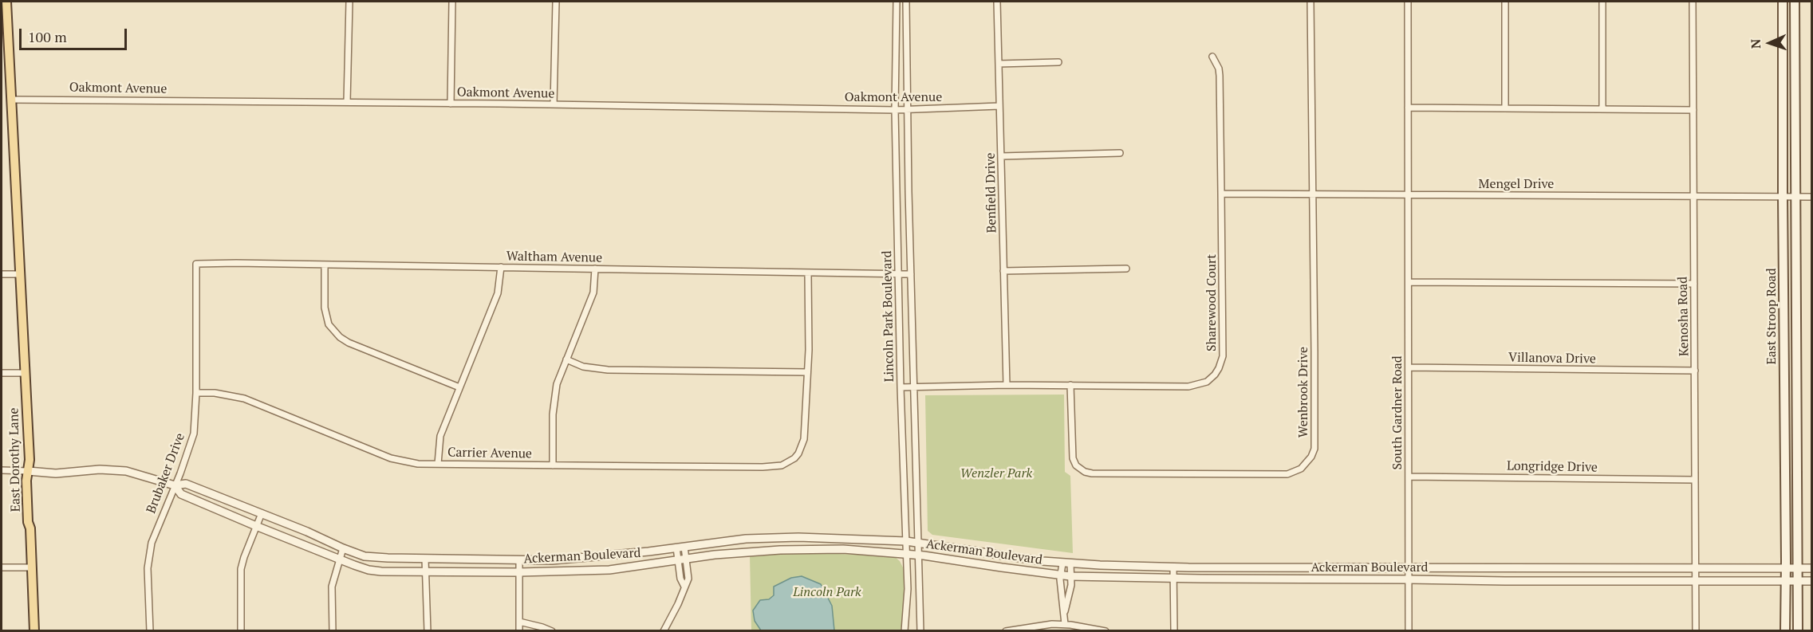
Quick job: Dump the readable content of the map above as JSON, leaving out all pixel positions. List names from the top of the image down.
{
  "streets": {
    "main road": ["East Stroop Road", "East Dorothy Lane"],
    "street": [
      "Oakmont Avenue",
      "Mengel Drive",
      "Benfield Drive",
      "Waltham Avenue",
      "Sharewood Court",
      "Lincoln Park Boulevard",
      "Kenosha Road",
      "Villanova Drive",
      "Wenbrook Drive",
      "South Gardner Road",
      "Carrier Avenue",
      "Longridge Drive",
      "Brubaker Drive",
      "Ackerman Boulevard"
    ]
  },
  "crossings": [
    ["Oakmont Avenue", "Benfield Drive"],
    ["Oakmont Avenue", "Lincoln Park Boulevard"],
    ["Oakmont Avenue", "East Dorothy Lane"],
    ["Mengel Drive", "Sharewood Court"],
    ["Mengel Drive", "Kenosha Road"],
    ["Mengel Drive", "East Stroop Road"],
    ["Mengel Drive", "Wenbrook Drive"],
    ["Mengel Drive", "South Gardner Road"],
    ["Benfield Drive", "Sharewood Court"],
    ["Waltham Avenue", "Lincoln Park Boulevard"],
    ["Waltham Avenue", "Brubaker Drive"],
    ["Sharewood Court", "Lincoln Park Boulevard"],
    ["Sharewood Court", "Wenbrook Drive"],
    ["Lincoln Park Boulevard", "Ackerman Boulevard"],
    ["Kenosha Road", "Villanova Drive"],
    ["Kenosha Road", "Longridge Drive"],
    ["Kenosha Road", "Ackerman Boulevard"],
    ["East Stroop Road", "Ackerman Boulevard"],
    ["Villanova Drive", "South Gardner Road"],
    ["South Gardner Road", "Longridge Drive"],
    ["South Gardner Road", "Ackerman Boulevard"],
    ["Carrier Avenue", "Brubaker Drive"],
    ["East Dorothy Lane", "Ackerman Boulevard"],
    ["Brubaker Drive", "Ackerman Boulevard"]
  ],
  "parks": ["Wenzler Park", "Lincoln Park"],
  "scale_bar": "100 m",
  "north": "left"
}
